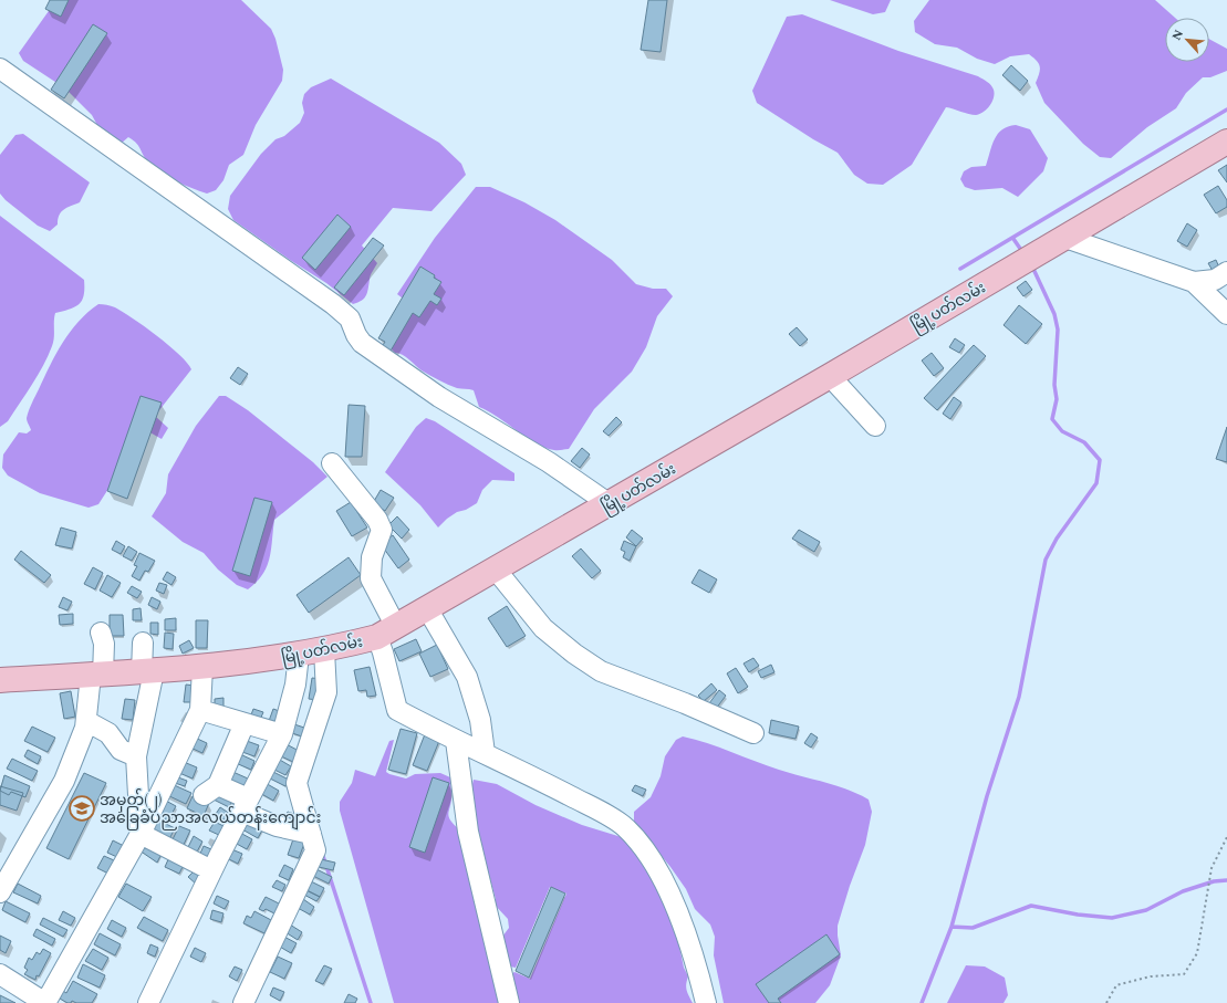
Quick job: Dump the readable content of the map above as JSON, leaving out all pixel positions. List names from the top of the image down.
{
  "streets": {
    "main road": ["မြို့ပတ်လမ်း"]
  },
  "places": {
    "school or university": ["အမှတ်(၂) အခြေခံပညာအလယ်တန်းကျောင်း"]
  },
  "north": "top left"
}
